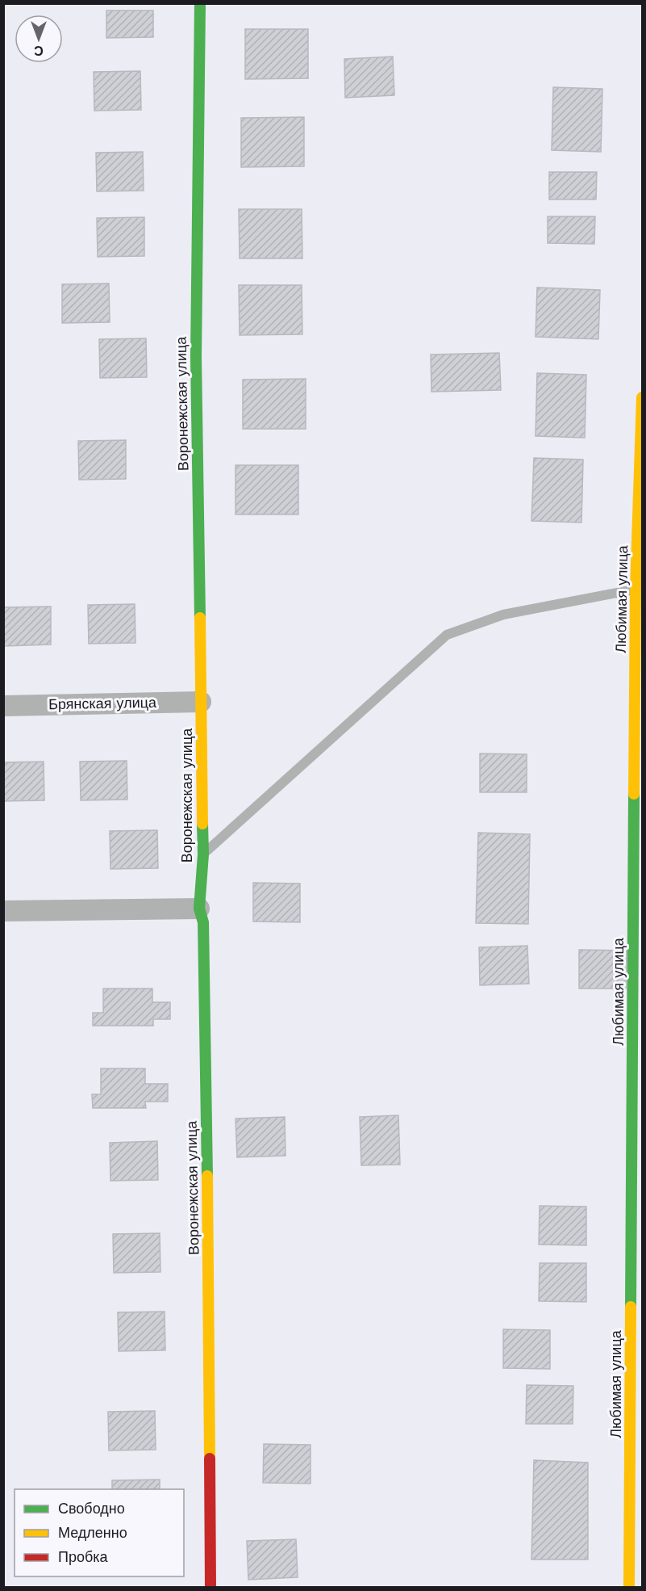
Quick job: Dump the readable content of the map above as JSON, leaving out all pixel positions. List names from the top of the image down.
{
  "streets": {
    "street": ["Воронежская улица", "Любимая улица", "Брянская улица"]
  },
  "crossings": [
    ["Воронежская улица", "Брянская улица"]
  ],
  "legend": ["Свободно", "Медленно", "Пробка"],
  "north": "bottom"
}
